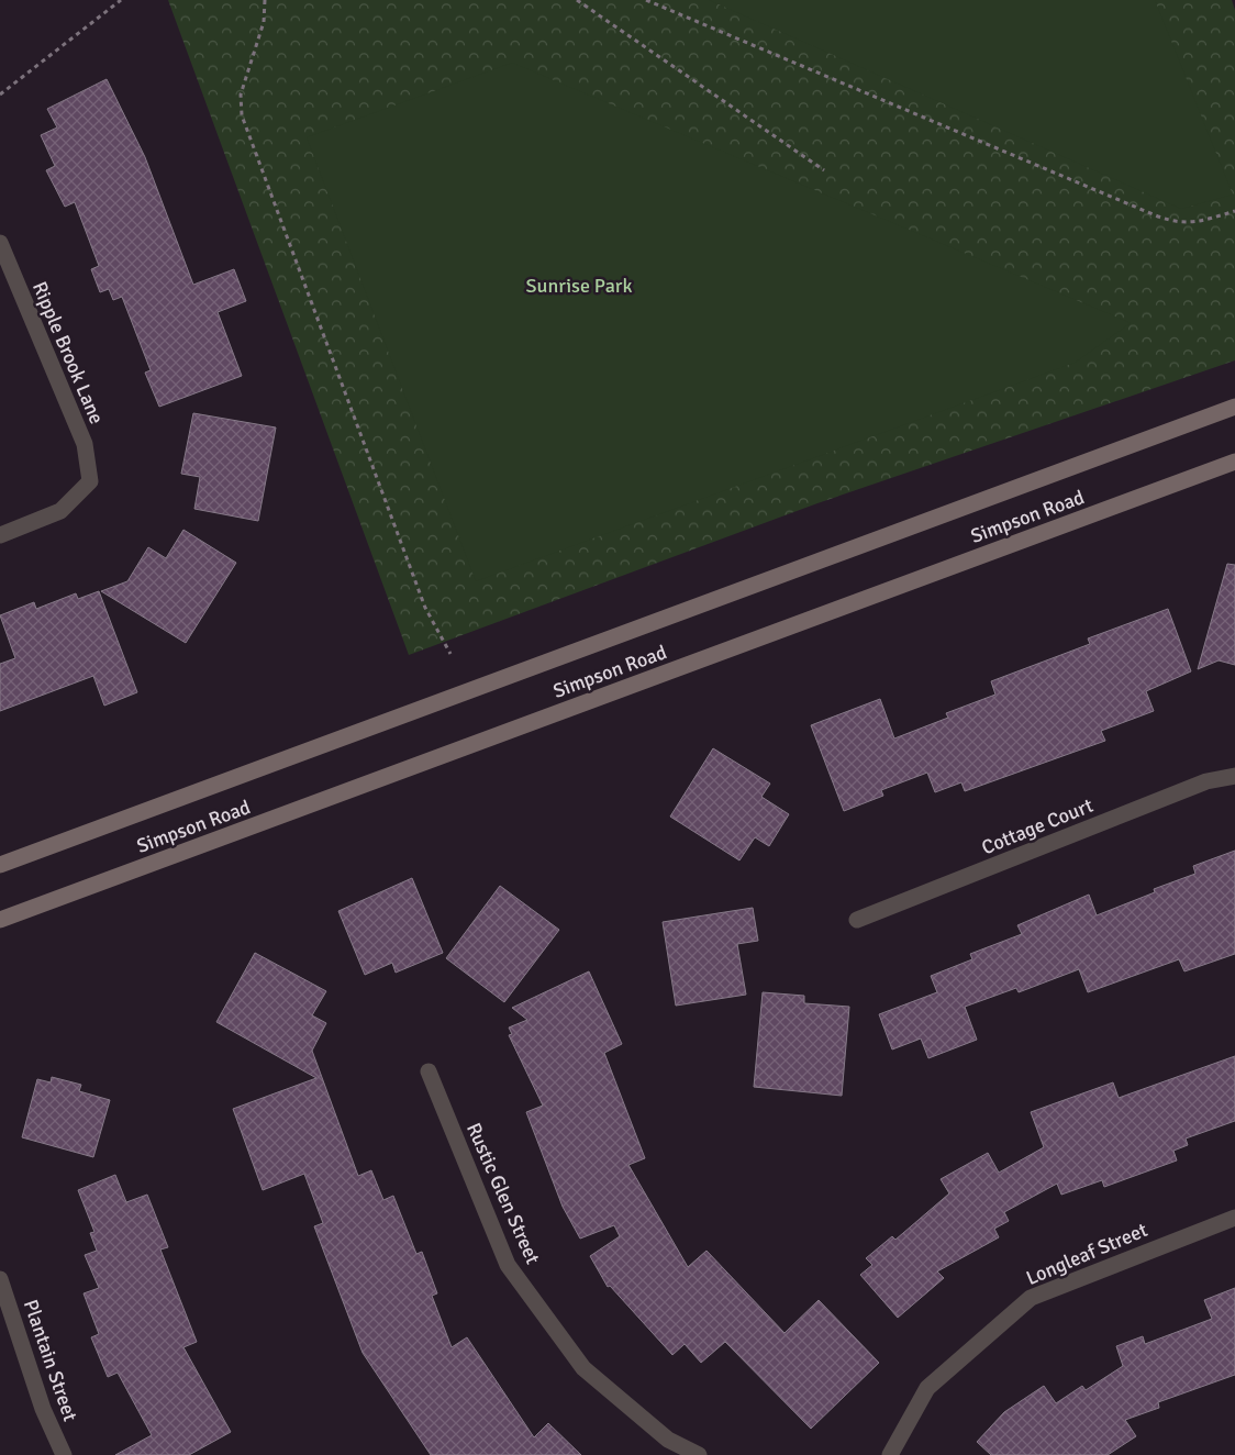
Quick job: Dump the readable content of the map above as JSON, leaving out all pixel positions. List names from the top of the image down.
{
  "streets": {
    "main road": ["Simpson Road"],
    "street": [
      "Ripple Brook Lane",
      "Cottage Court",
      "Rustic Glen Street",
      "Longleaf Street",
      "Plantain Street"
    ]
  },
  "parks": ["Sunrise Park"]
}
